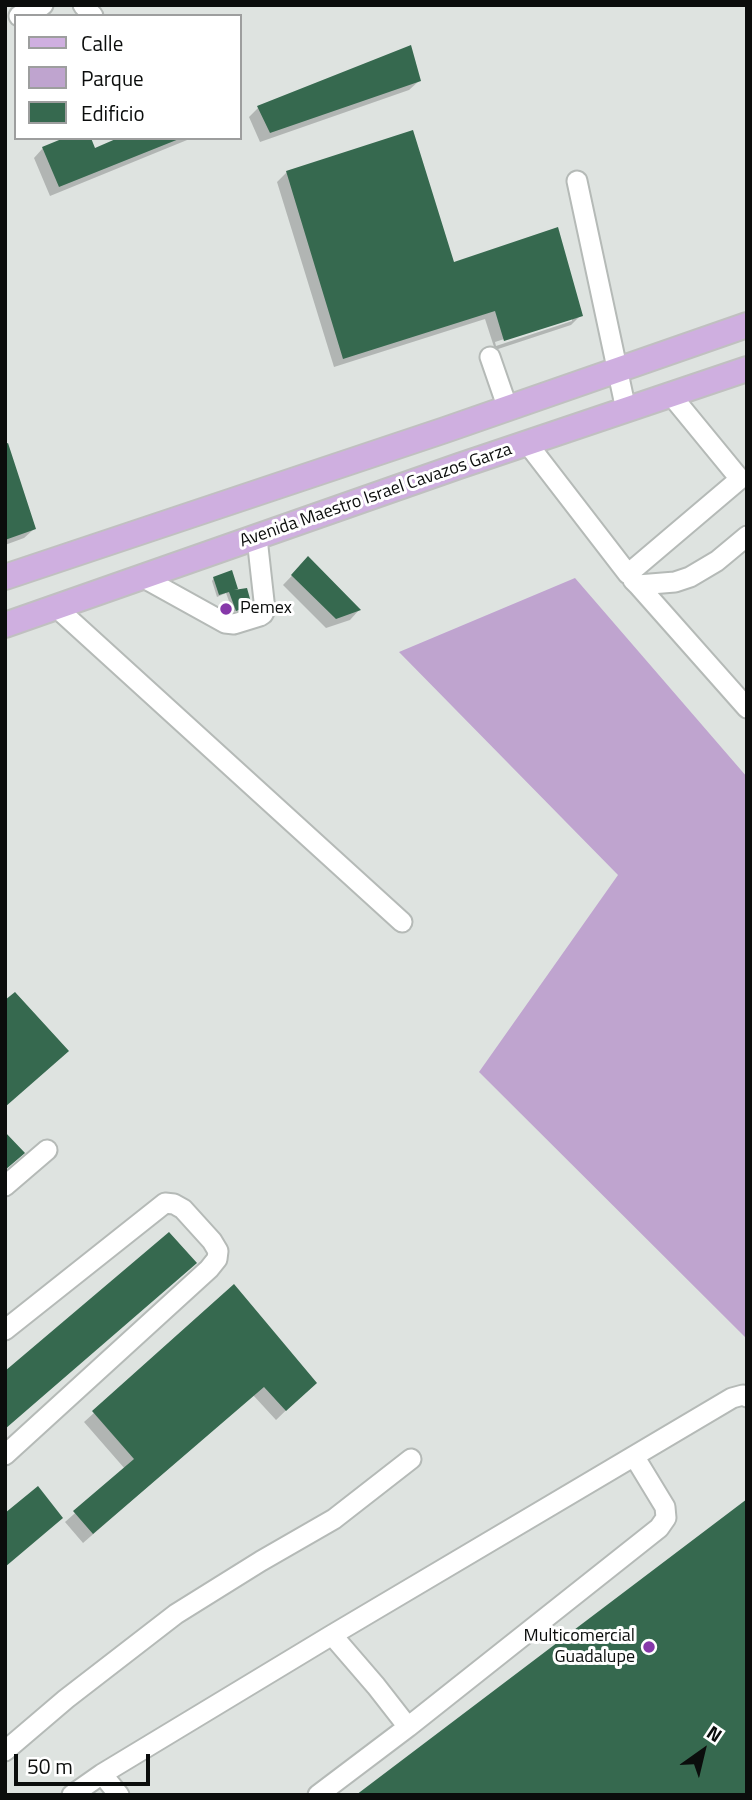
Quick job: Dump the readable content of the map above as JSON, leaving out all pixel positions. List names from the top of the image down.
{
  "streets": {
    "main road": ["Avenida Maestro Israel Cavazos Garza"]
  },
  "places": ["Pemex", "Multicomercial Guadalupe"],
  "legend": ["Calle", "Parque", "Edificio"],
  "scale_bar": "50 m",
  "north": "top right"
}
